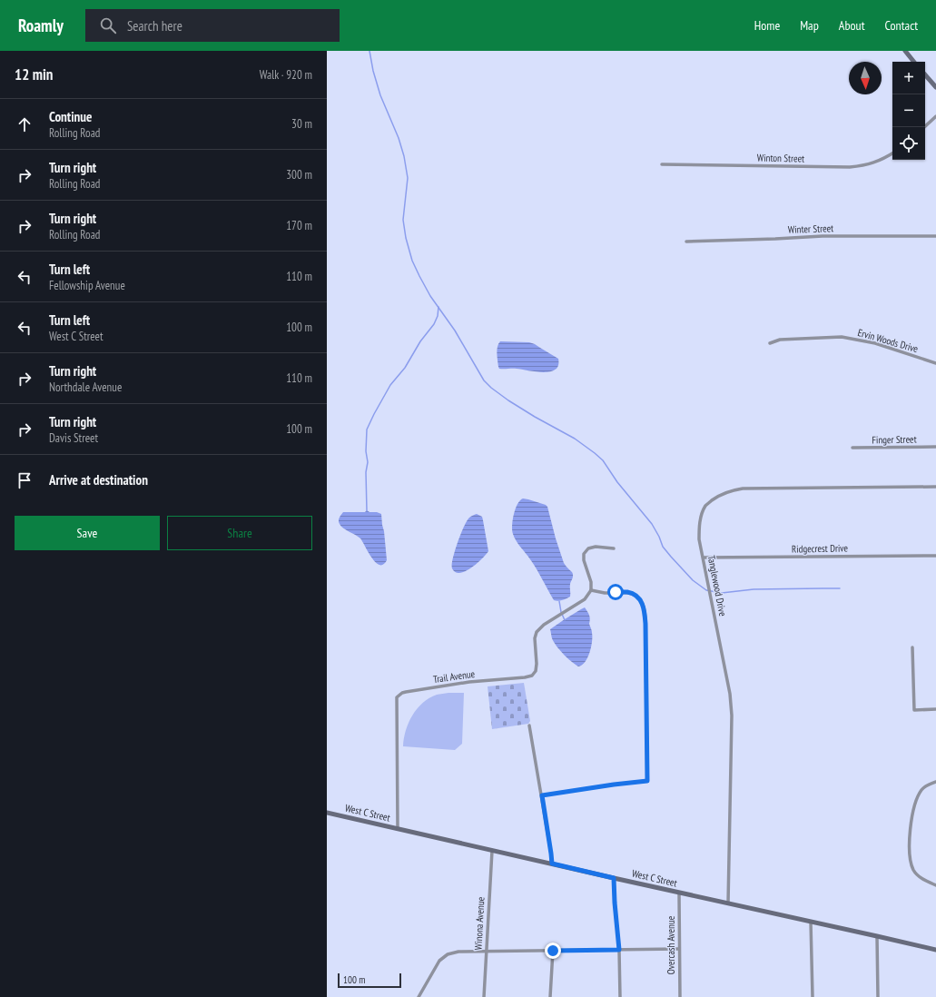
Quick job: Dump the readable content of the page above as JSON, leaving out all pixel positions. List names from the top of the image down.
{
  "streets": {
    "main road": ["West C Street"],
    "street": [
      "Winton Street",
      "Winter Street",
      "Ervin Woods Drive",
      "Finger Street",
      "Ridgecrest Drive",
      "Tanglewood Drive",
      "Trail Avenue",
      "Winona Avenue",
      "Overcash Avenue"
    ]
  },
  "crossings": [
    ["Ridgecrest Drive", "Tanglewood Drive"],
    ["Tanglewood Drive", "West C Street"],
    ["Trail Avenue", "West C Street"],
    ["West C Street", "Winona Avenue"],
    ["West C Street", "Overcash Avenue"]
  ],
  "scale_bar": "100 m",
  "north": "bottom",
  "page": {
    "header": "Roamly",
    "search": "Search here",
    "nav": [
      "Home",
      "Map",
      "About",
      "Contact"
    ],
    "heading": ["12 min", "Walk · 920 m"],
    "map_buttons": ["+", "−"],
    "list": [
      ["Continue", "Rolling Road", "30 m"],
      ["Turn right", "Rolling Road", "300 m"],
      ["Turn right", "Rolling Road", "170 m"],
      ["Turn left", "Fellowship Avenue", "110 m"],
      ["Turn left", "West C Street", "100 m"],
      ["Turn right", "Northdale Avenue", "110 m"],
      ["Turn right", "Davis Street", "100 m"],
      "Arrive at destination"
    ],
    "buttons": ["Save", "Share"],
    "scale": "100 m"
  }
}
